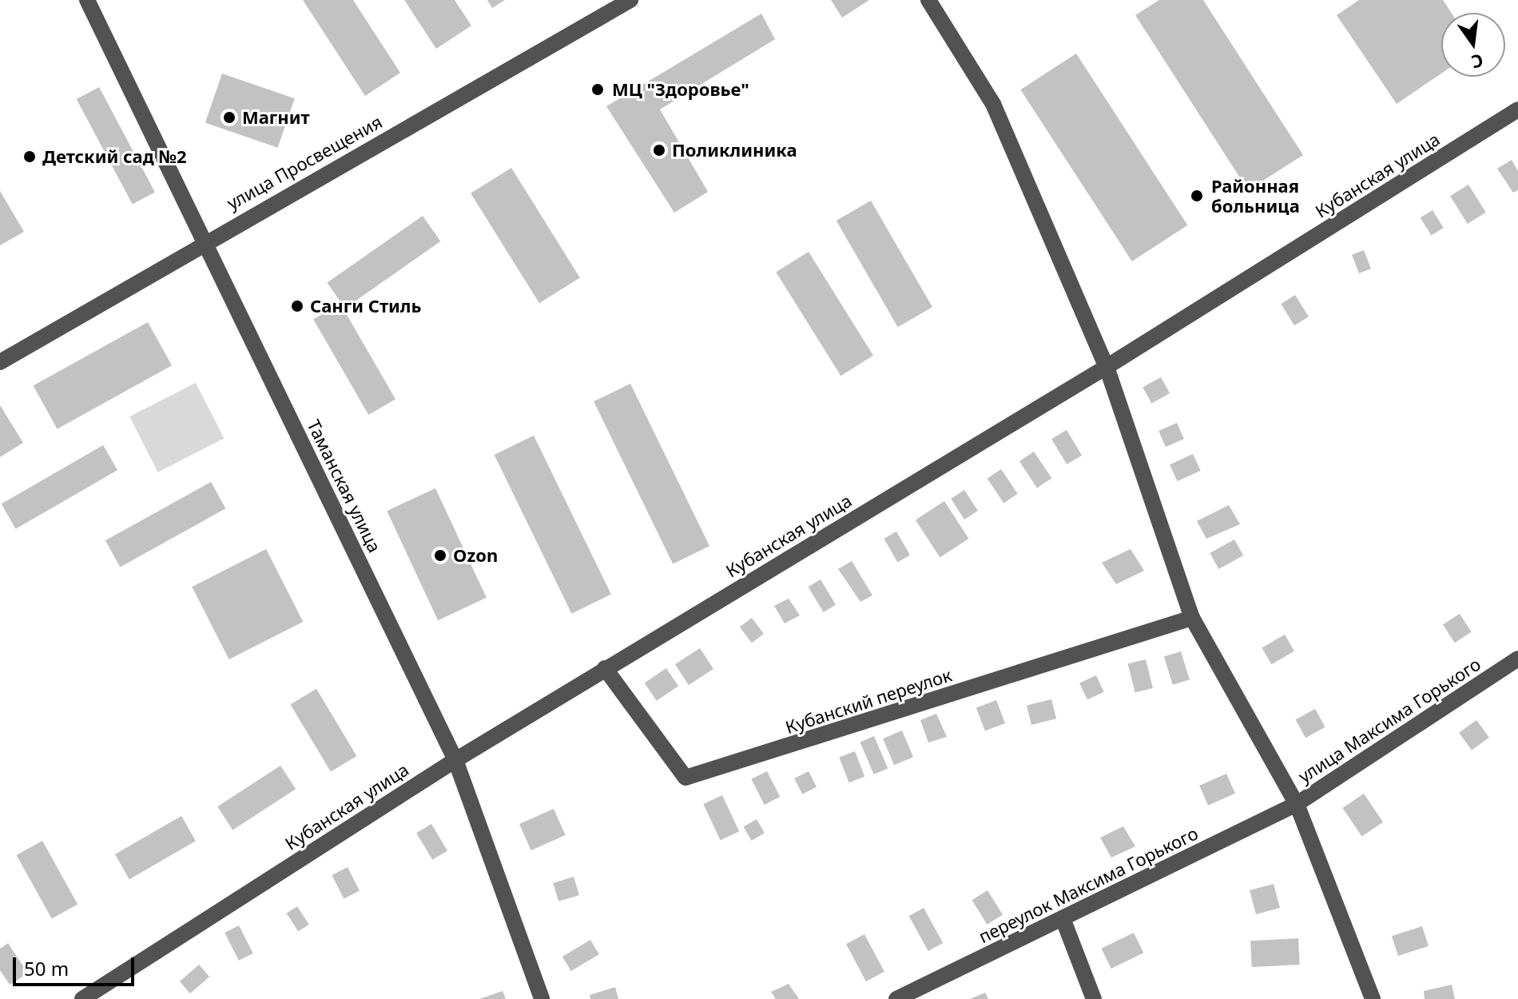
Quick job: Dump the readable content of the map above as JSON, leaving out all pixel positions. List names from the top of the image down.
{
  "streets": {
    "street": [
      "улица Просвещения",
      "Кубанская улица",
      "Таманская улица",
      "Кубанский переулок",
      "улица Максима Горького",
      "переулок Максима Горького"
    ]
  },
  "crossings": [
    ["улица Просвещения", "Таманская улица"],
    ["Кубанская улица", "Таманская улица"],
    ["Кубанская улица", "Кубанский переулок"],
    ["улица Максима Горького", "переулок Максима Горького"]
  ],
  "places": [
    "МЦ \"Здоровье\"",
    "Магнит",
    "Поликлиника",
    "Детский сад №2",
    "Районная больница",
    "Санги Стиль",
    "Ozon"
  ],
  "scale_bar": "50 m",
  "north": "bottom"
}
